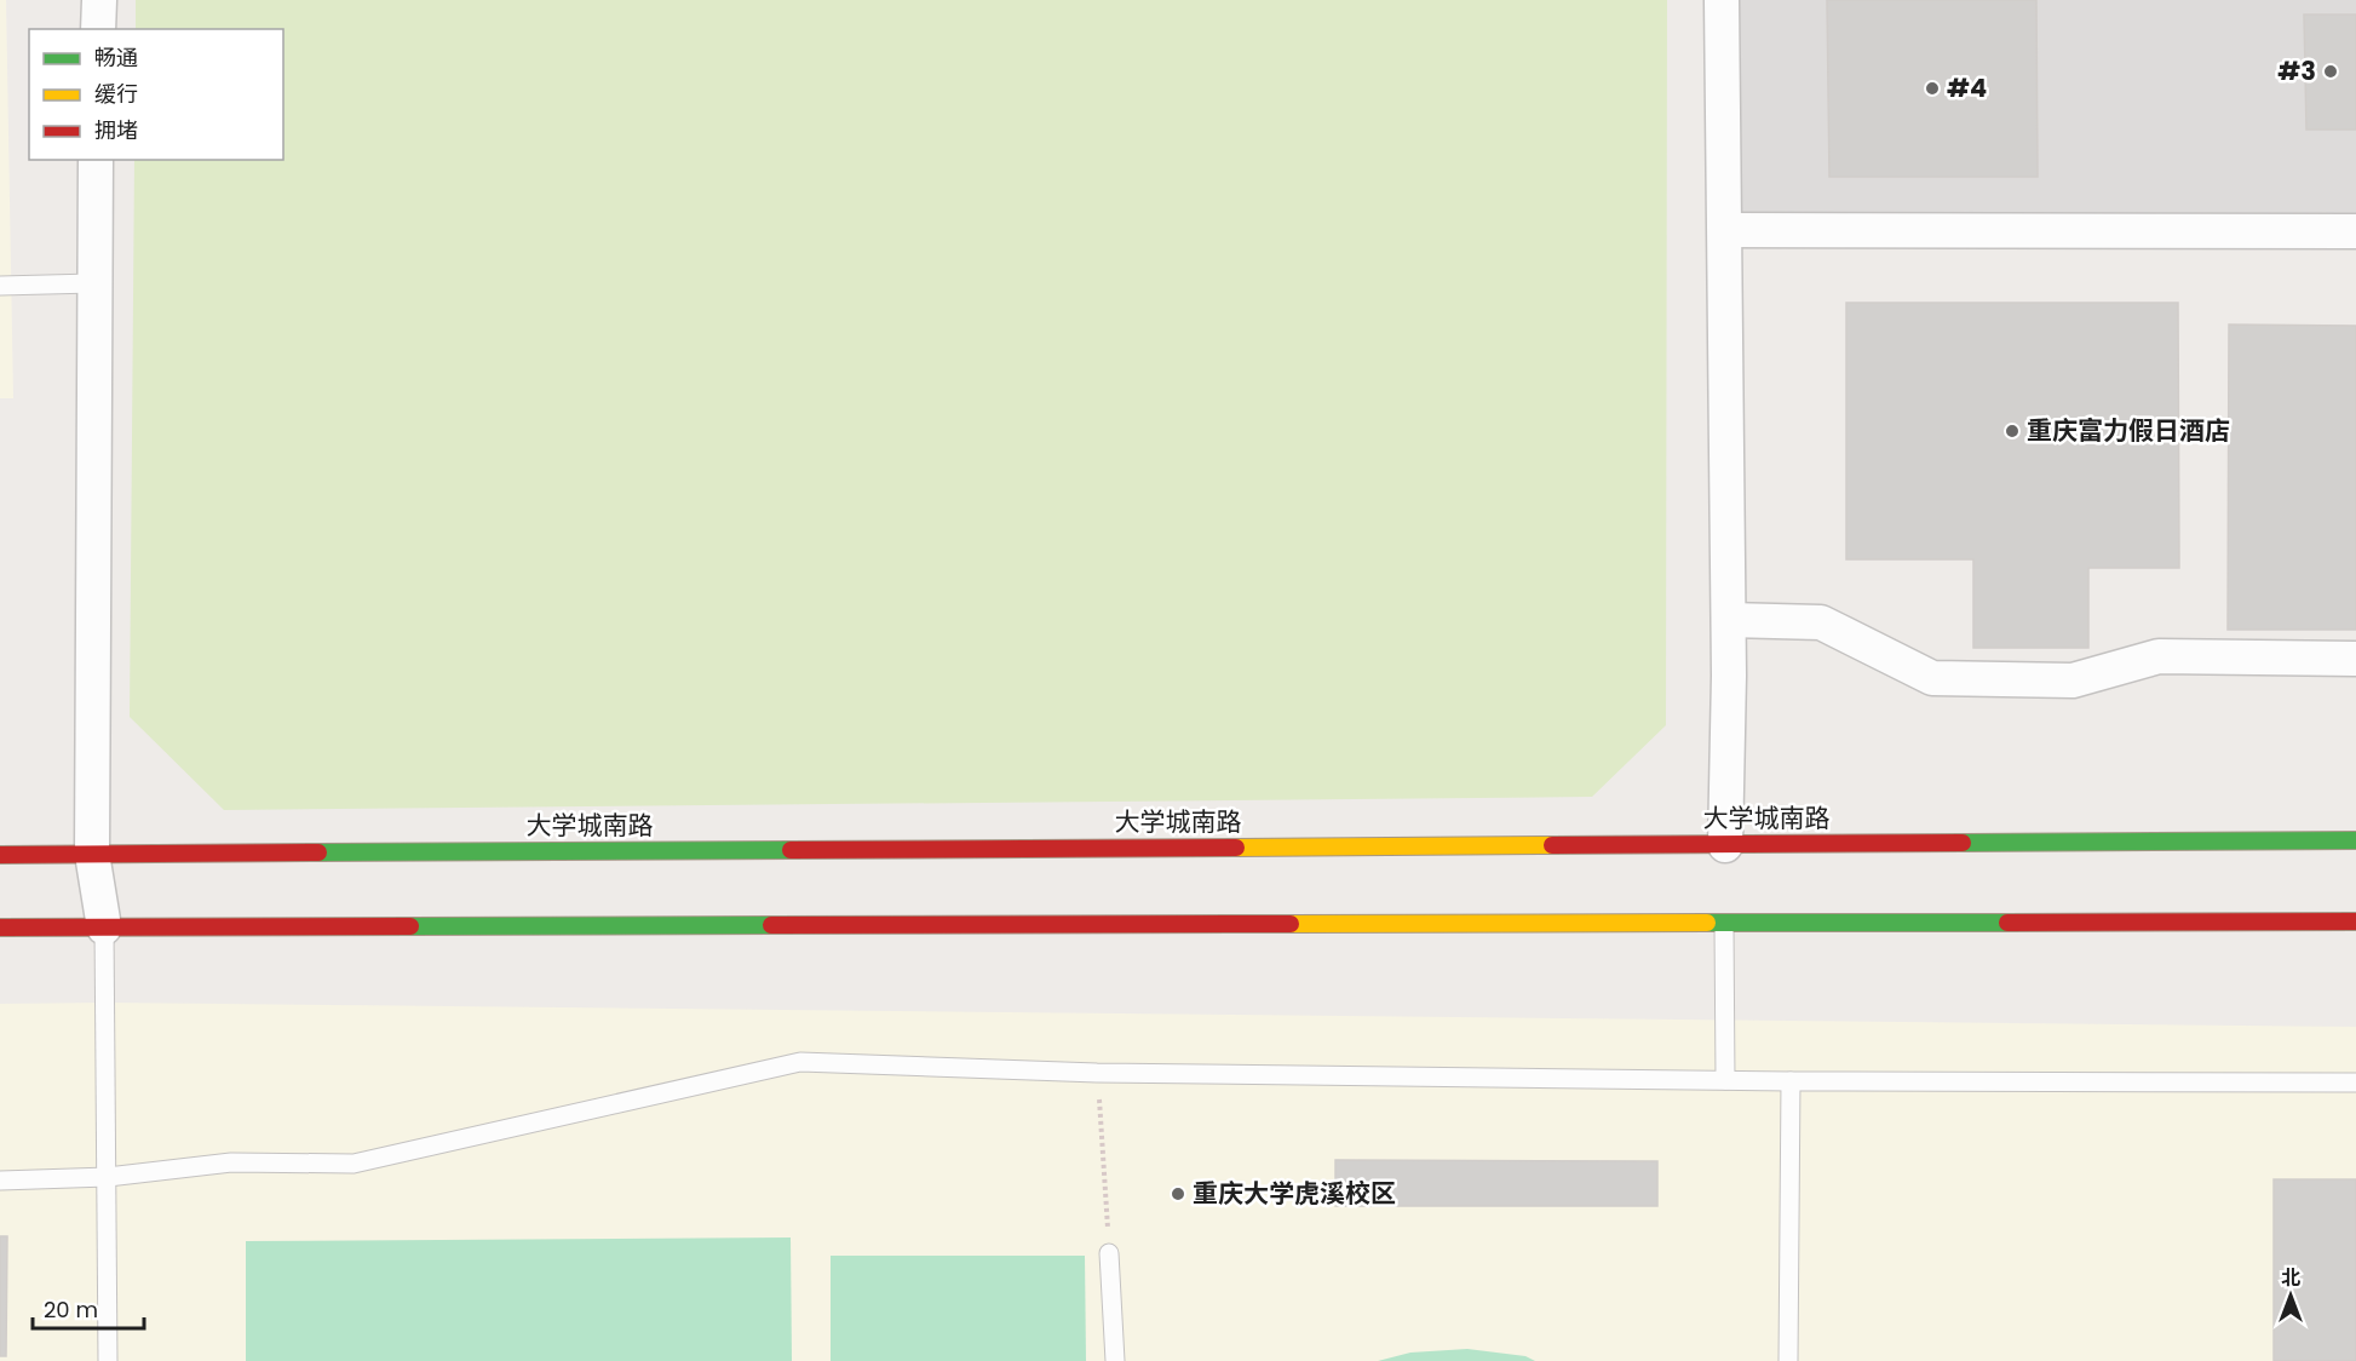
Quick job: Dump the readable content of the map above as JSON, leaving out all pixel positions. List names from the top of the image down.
{
  "streets": {
    "main road": ["大学城南路"]
  },
  "places": [
    "#3",
    "#4",
    "重庆富力假日酒店",
    "重庆大学虎溪校区"
  ],
  "legend": ["畅通", "缓行", "拥堵"],
  "scale_bar": "20 m",
  "north": "top"
}
